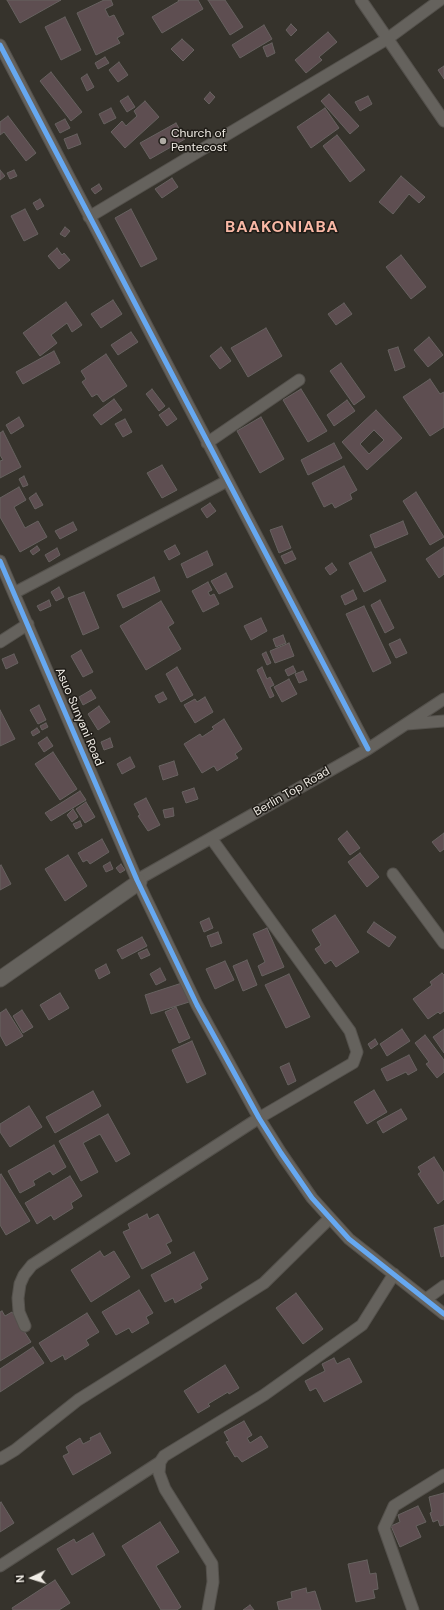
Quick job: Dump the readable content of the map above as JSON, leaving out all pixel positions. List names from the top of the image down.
{
  "streets": {
    "street": ["Asuo Sunyani Road", "Berlin Top Road"]
  },
  "crossings": [
    ["Asuo Sunyani Road", "Berlin Top Road"]
  ],
  "districts": ["BAAKONIABA"],
  "places": ["Church of Pentecost"],
  "north": "left"
}
